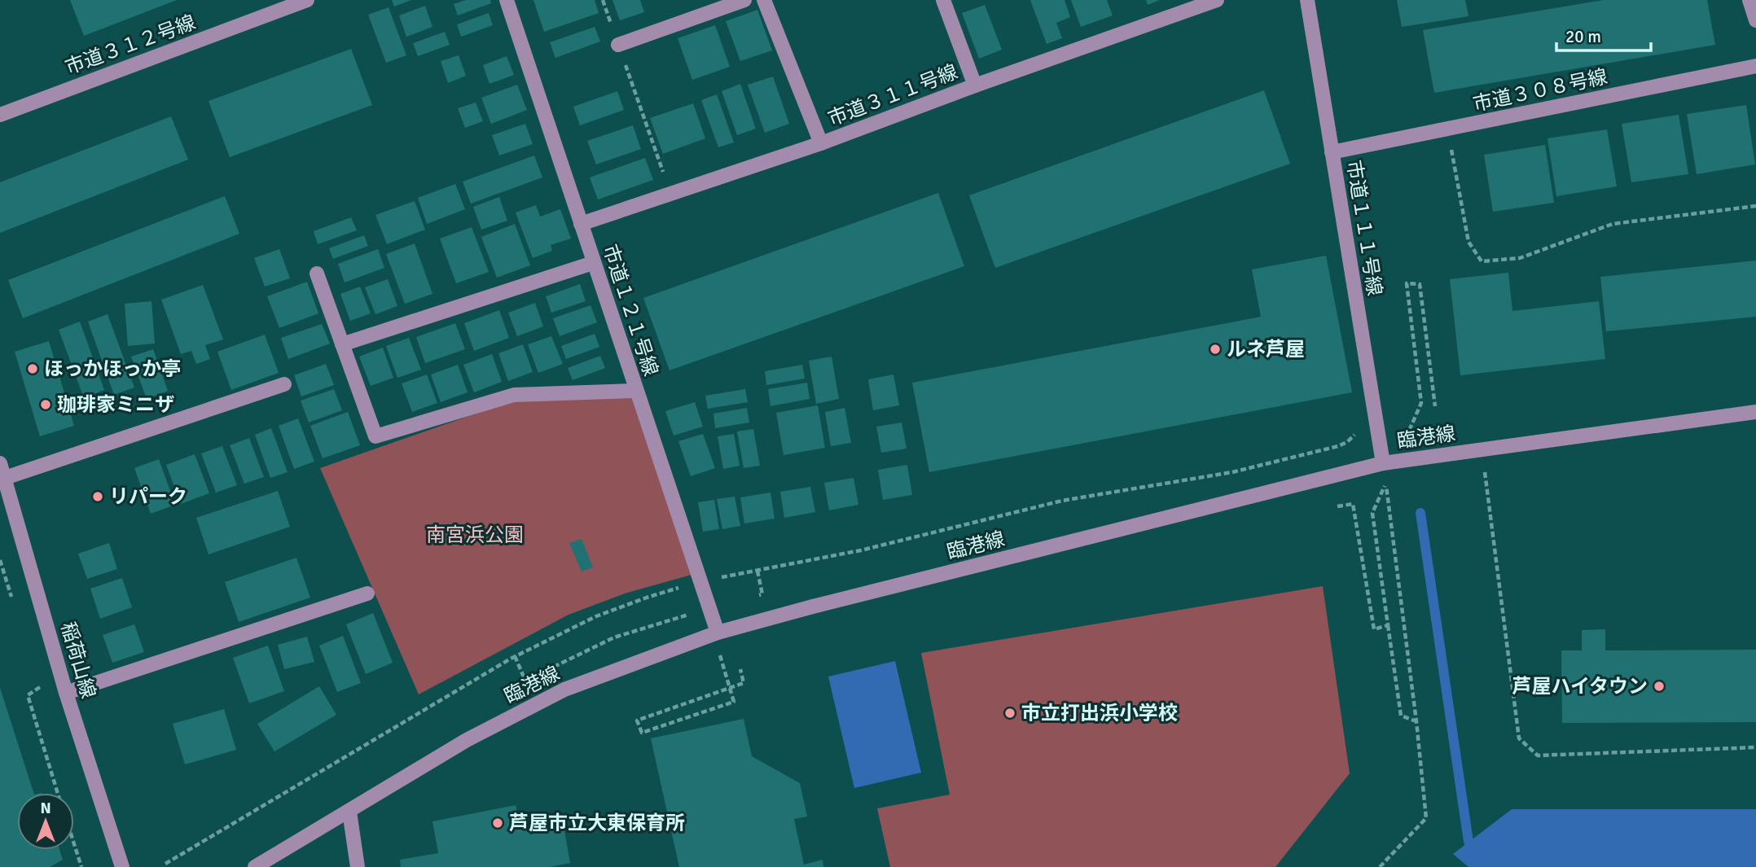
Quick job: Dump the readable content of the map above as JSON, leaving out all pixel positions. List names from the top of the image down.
{
  "streets": {
    "street": [
      "市道３１２号線",
      "市道３０８号線",
      "市道３１１号線",
      "市道１１１号線",
      "市道１２１号線",
      "臨港線",
      "稲荷山線"
    ]
  },
  "crossings": [
    ["市道３０８号線", "市道１１１号線"],
    ["市道３１１号線", "市道１２１号線"],
    ["市道１１１号線", "臨港線"],
    ["市道１２１号線", "臨港線"]
  ],
  "parks": ["南宮浜公園"],
  "places": [
    "ルネ芦屋",
    "ほっかほっか亭",
    "珈琲家ミニザ",
    "リパーク",
    "芦屋ハイタウン",
    "市立打出浜小学校",
    "芦屋市立大東保育所"
  ],
  "scale_bar": "20 m",
  "north": "top"
}
